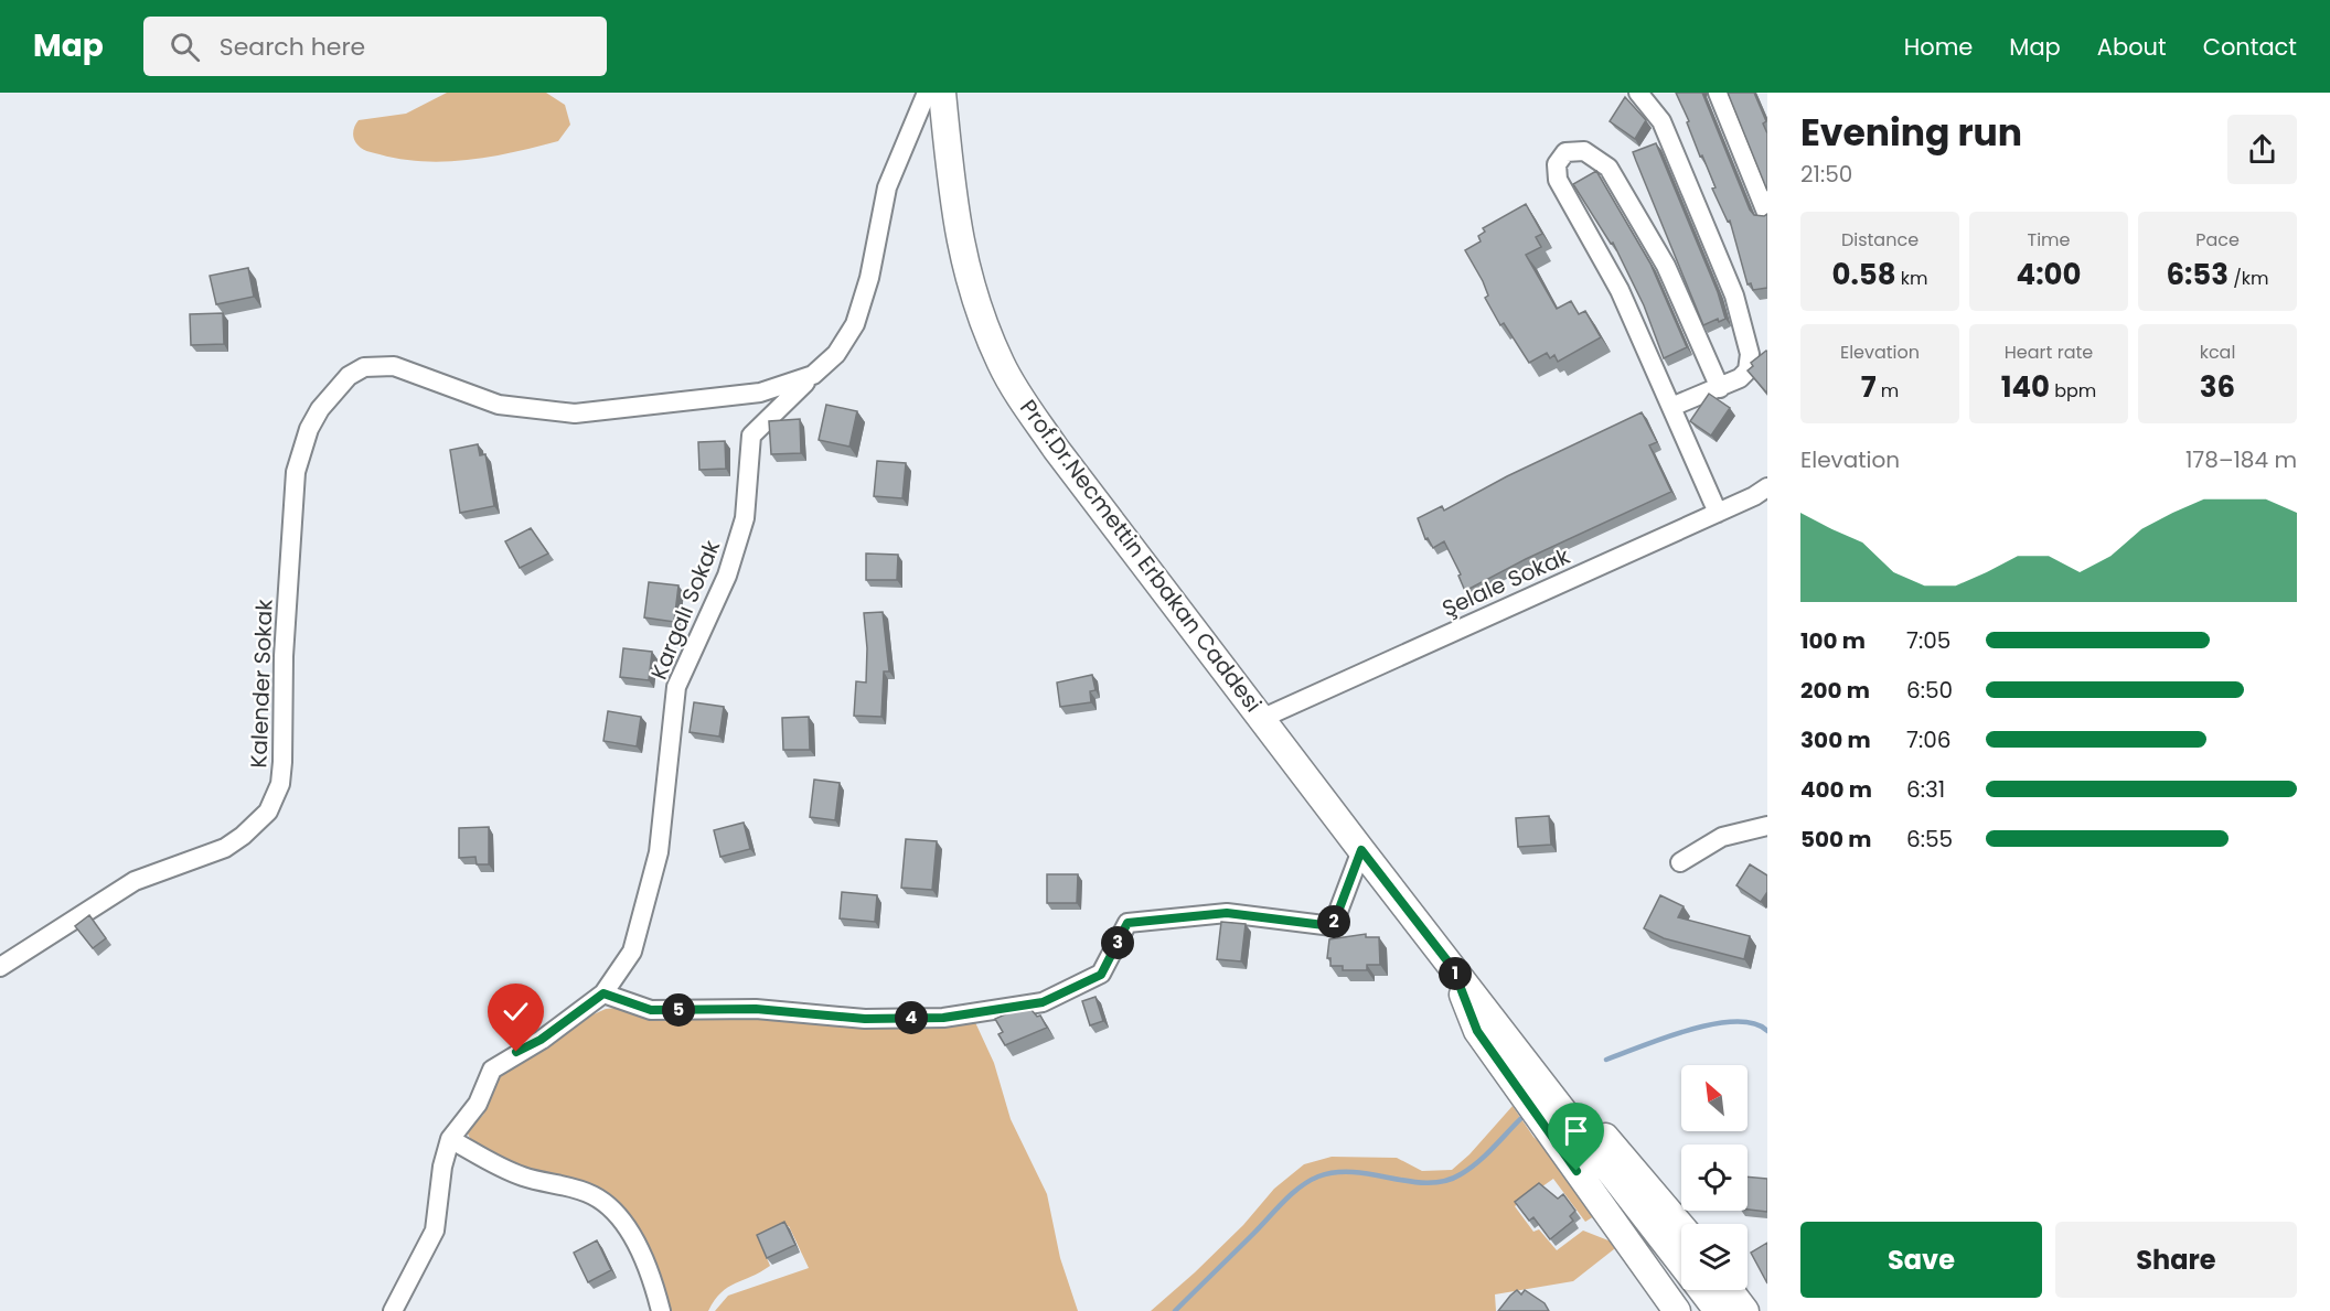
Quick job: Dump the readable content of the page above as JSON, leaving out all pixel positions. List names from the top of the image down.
{
  "streets": {
    "main road": ["Prof.Dr.Necmettin Erbakan Caddesi"],
    "street": ["Şelale Sokak", "Kargalı Sokak", "Kalender Sokak"]
  },
  "crossings": [
    ["Prof.Dr.Necmettin Erbakan Caddesi", "Şelale Sokak"],
    ["Kargalı Sokak", "Kalender Sokak"]
  ],
  "north": "top left",
  "page": {
    "header": "Map",
    "search": "Search here",
    "nav": [
      "Home",
      "Map",
      "About",
      "Contact"
    ],
    "heading": ["Evening run", "21:50"],
    "stats": [
      ["Distance", "0.58 km"],
      ["Time", "4:00"],
      ["Pace", "6:53 /km"],
      ["Elevation", "7 m"],
      ["Heart rate", "140 bpm"],
      ["kcal", "36"]
    ],
    "chart": ["Elevation", "178–184 m"],
    "list": [
      {
        "name": "100 m",
        "note": "7:05"
      },
      {
        "name": "200 m",
        "note": "6:50"
      },
      {
        "name": "300 m",
        "note": "7:06"
      },
      {
        "name": "400 m",
        "note": "6:31"
      },
      {
        "name": "500 m",
        "note": "6:55"
      }
    ],
    "pins": [
      "2",
      "3",
      "1",
      "5",
      "4"
    ],
    "buttons": ["Save", "Share"]
  }
}
